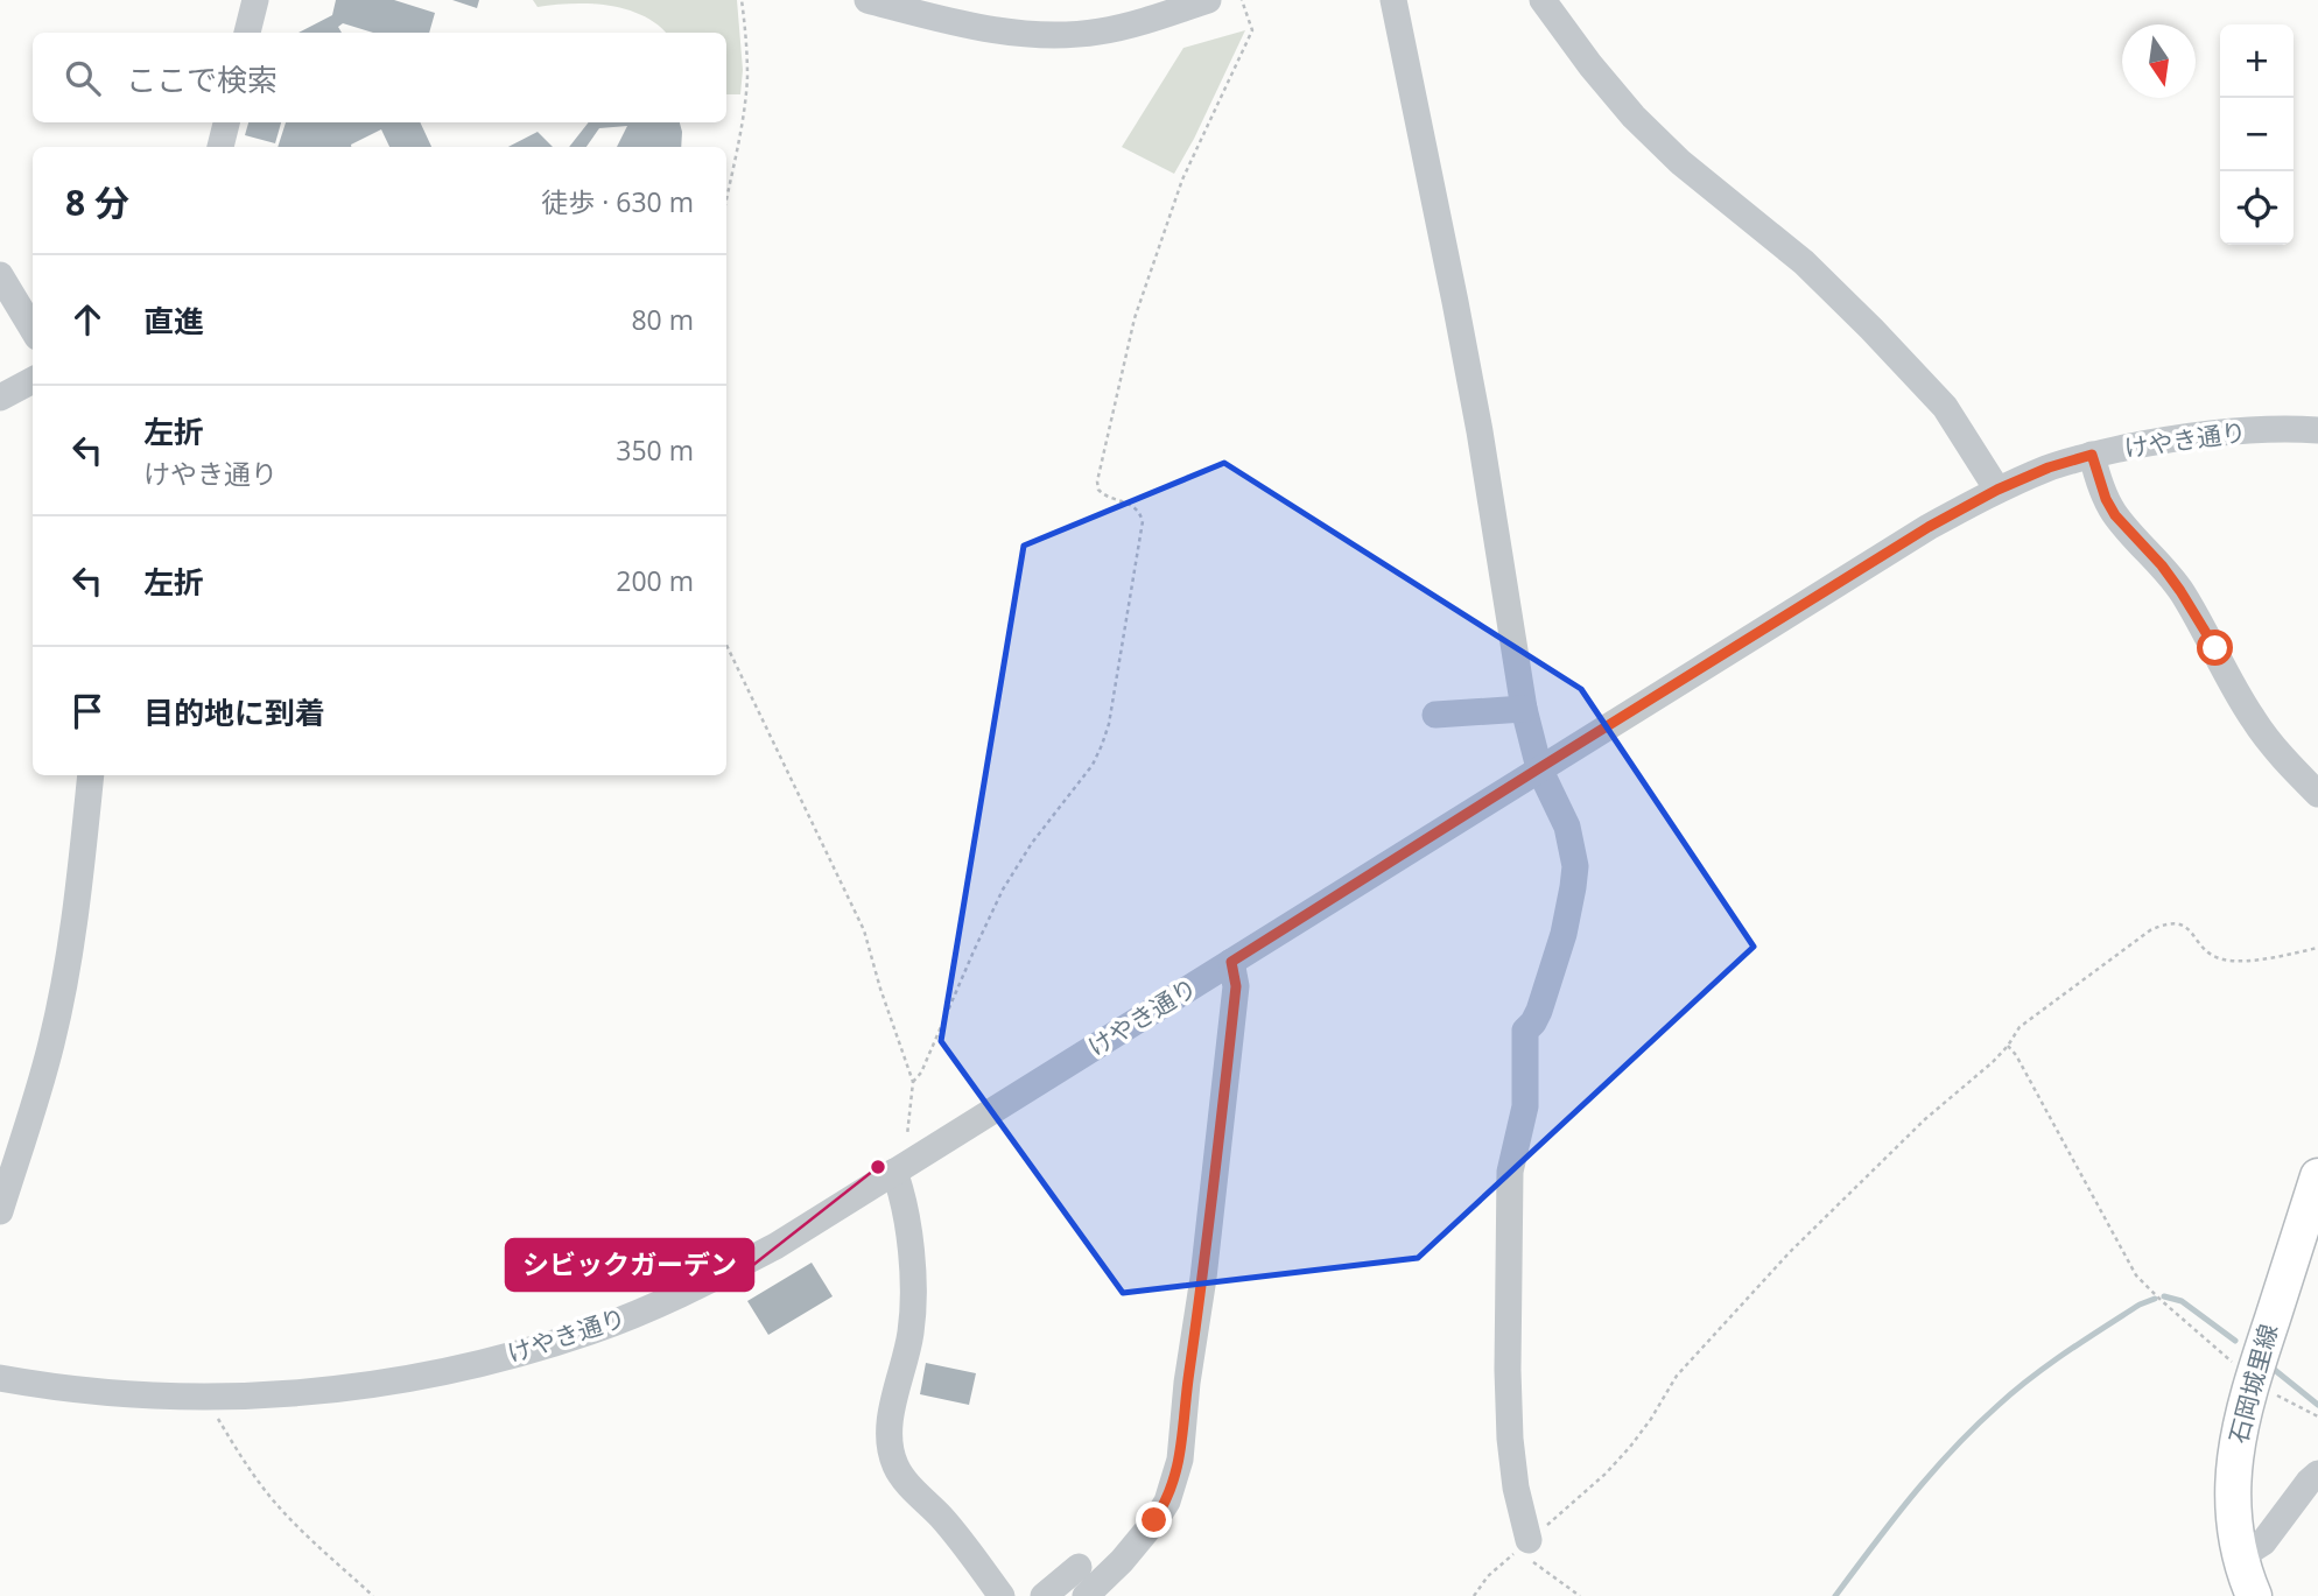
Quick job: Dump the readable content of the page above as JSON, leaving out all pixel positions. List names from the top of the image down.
{
  "streets": {
    "main road": ["石岡城里線"],
    "street": ["けやき通り"]
  },
  "places": ["シビックガーデン"],
  "north": "bottom",
  "page": {
    "map_buttons": ["+", "−"],
    "search": "ここで検索",
    "heading": ["8 分", "徒歩 · 630 m"],
    "list": [
      ["直進", "80 m"],
      ["左折", "けやき通り", "350 m"],
      ["左折", "200 m"],
      "目的地に到着"
    ]
  }
}
